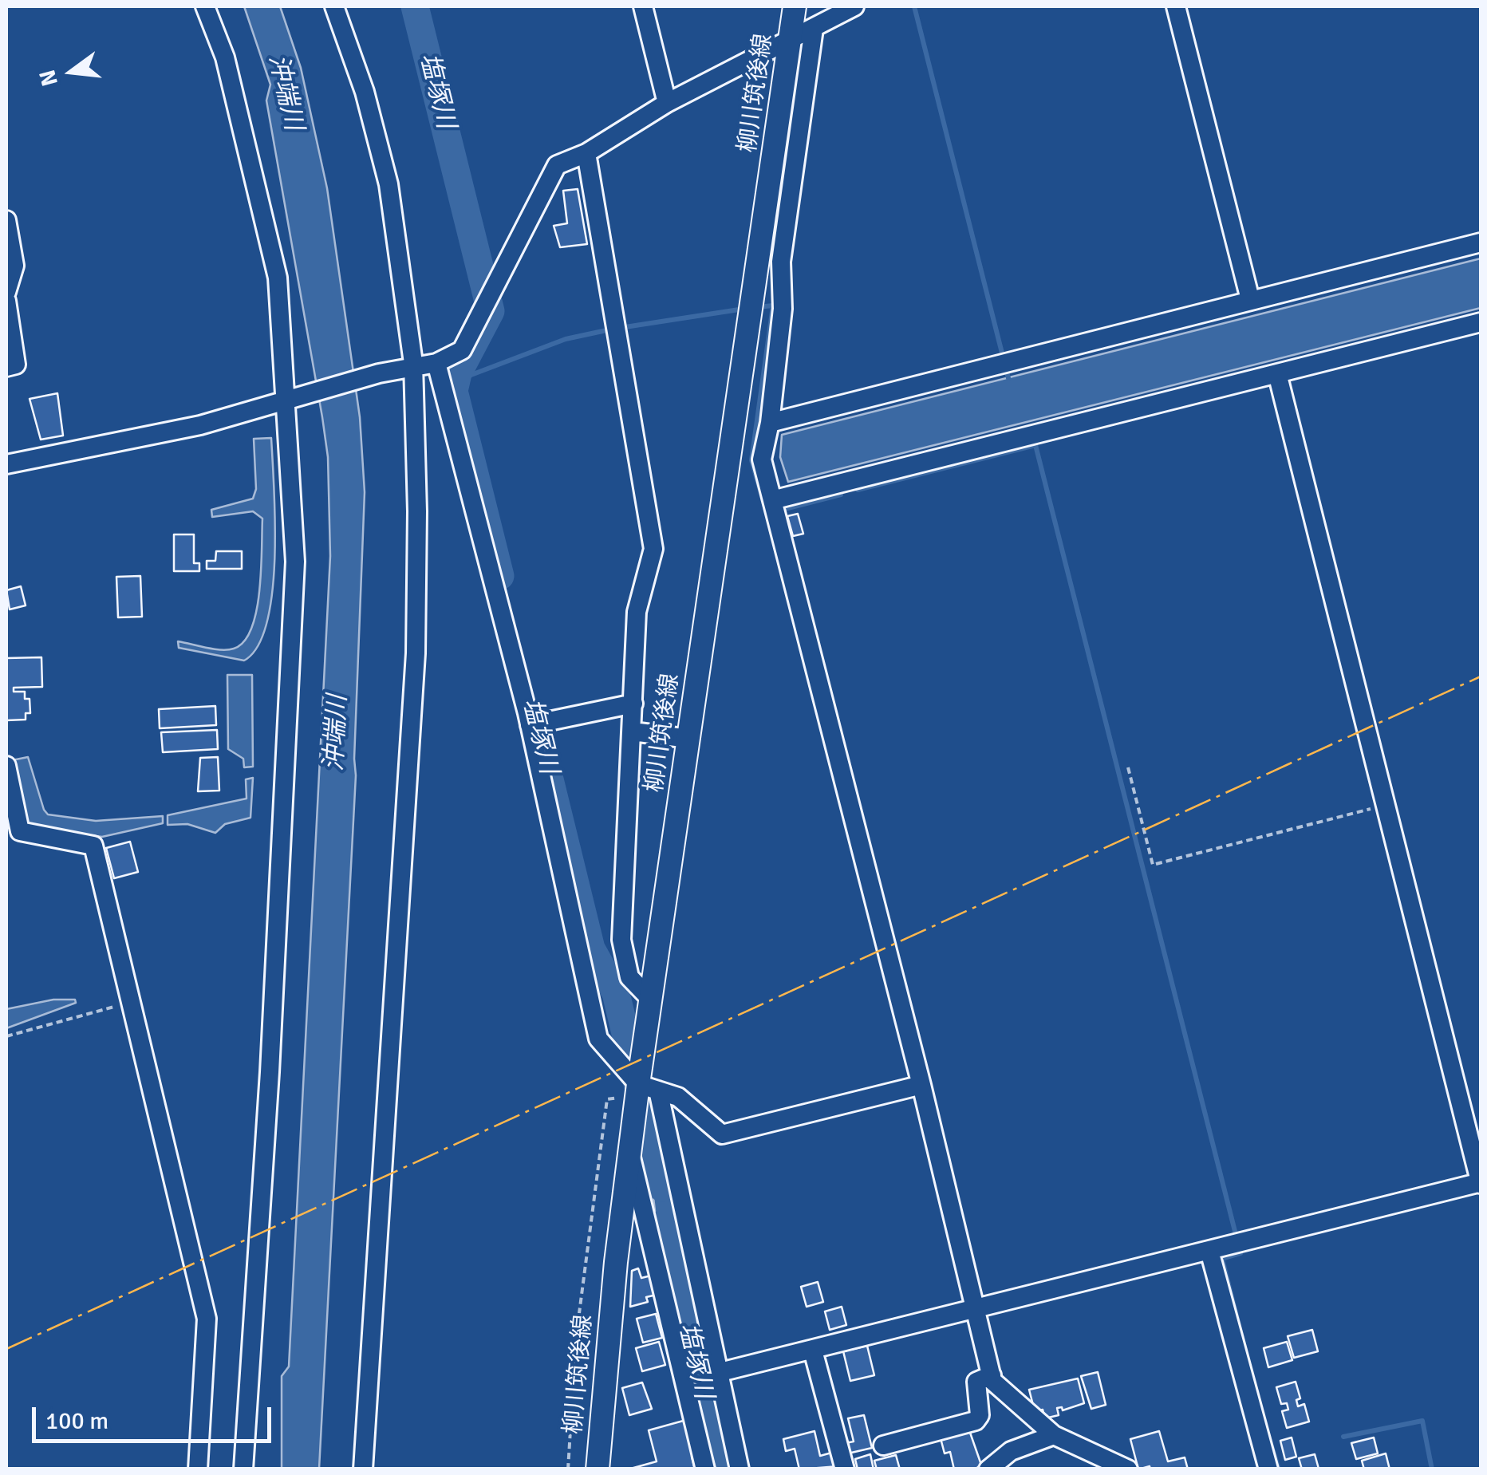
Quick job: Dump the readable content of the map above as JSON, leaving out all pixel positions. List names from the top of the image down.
{
  "streets": {
    "main road": ["柳川筑後線"]
  },
  "water": ["塩塚川", "沖端川"],
  "scale_bar": "100 m",
  "north": "left"
}
